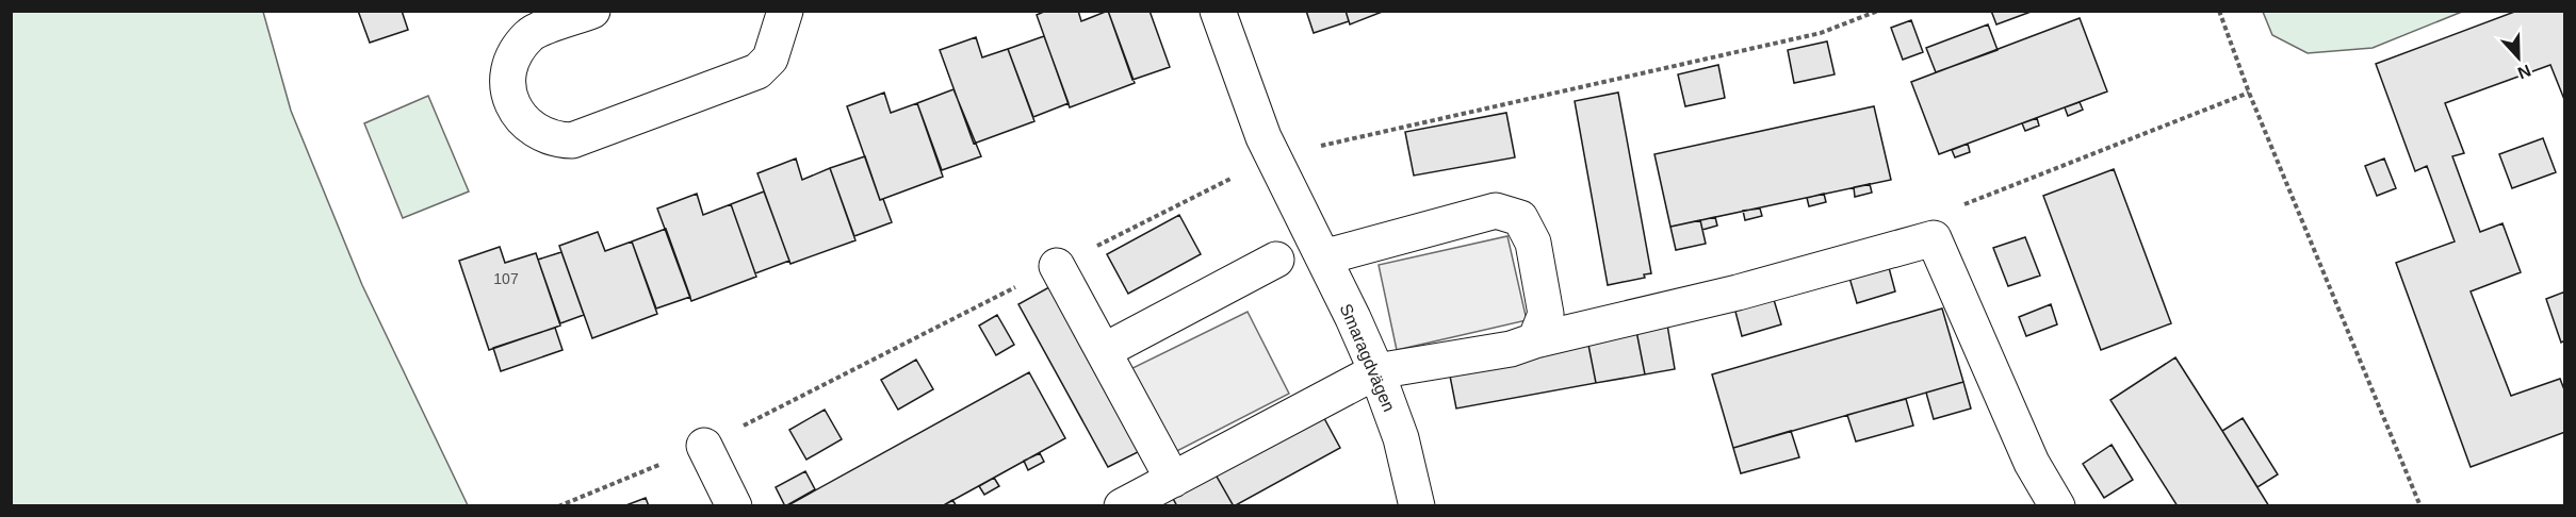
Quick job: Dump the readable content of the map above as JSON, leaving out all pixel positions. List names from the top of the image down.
{
  "streets": {
    "street": ["Smaragdvägen"]
  },
  "house_numbers": ["107"],
  "north": "bottom"
}
